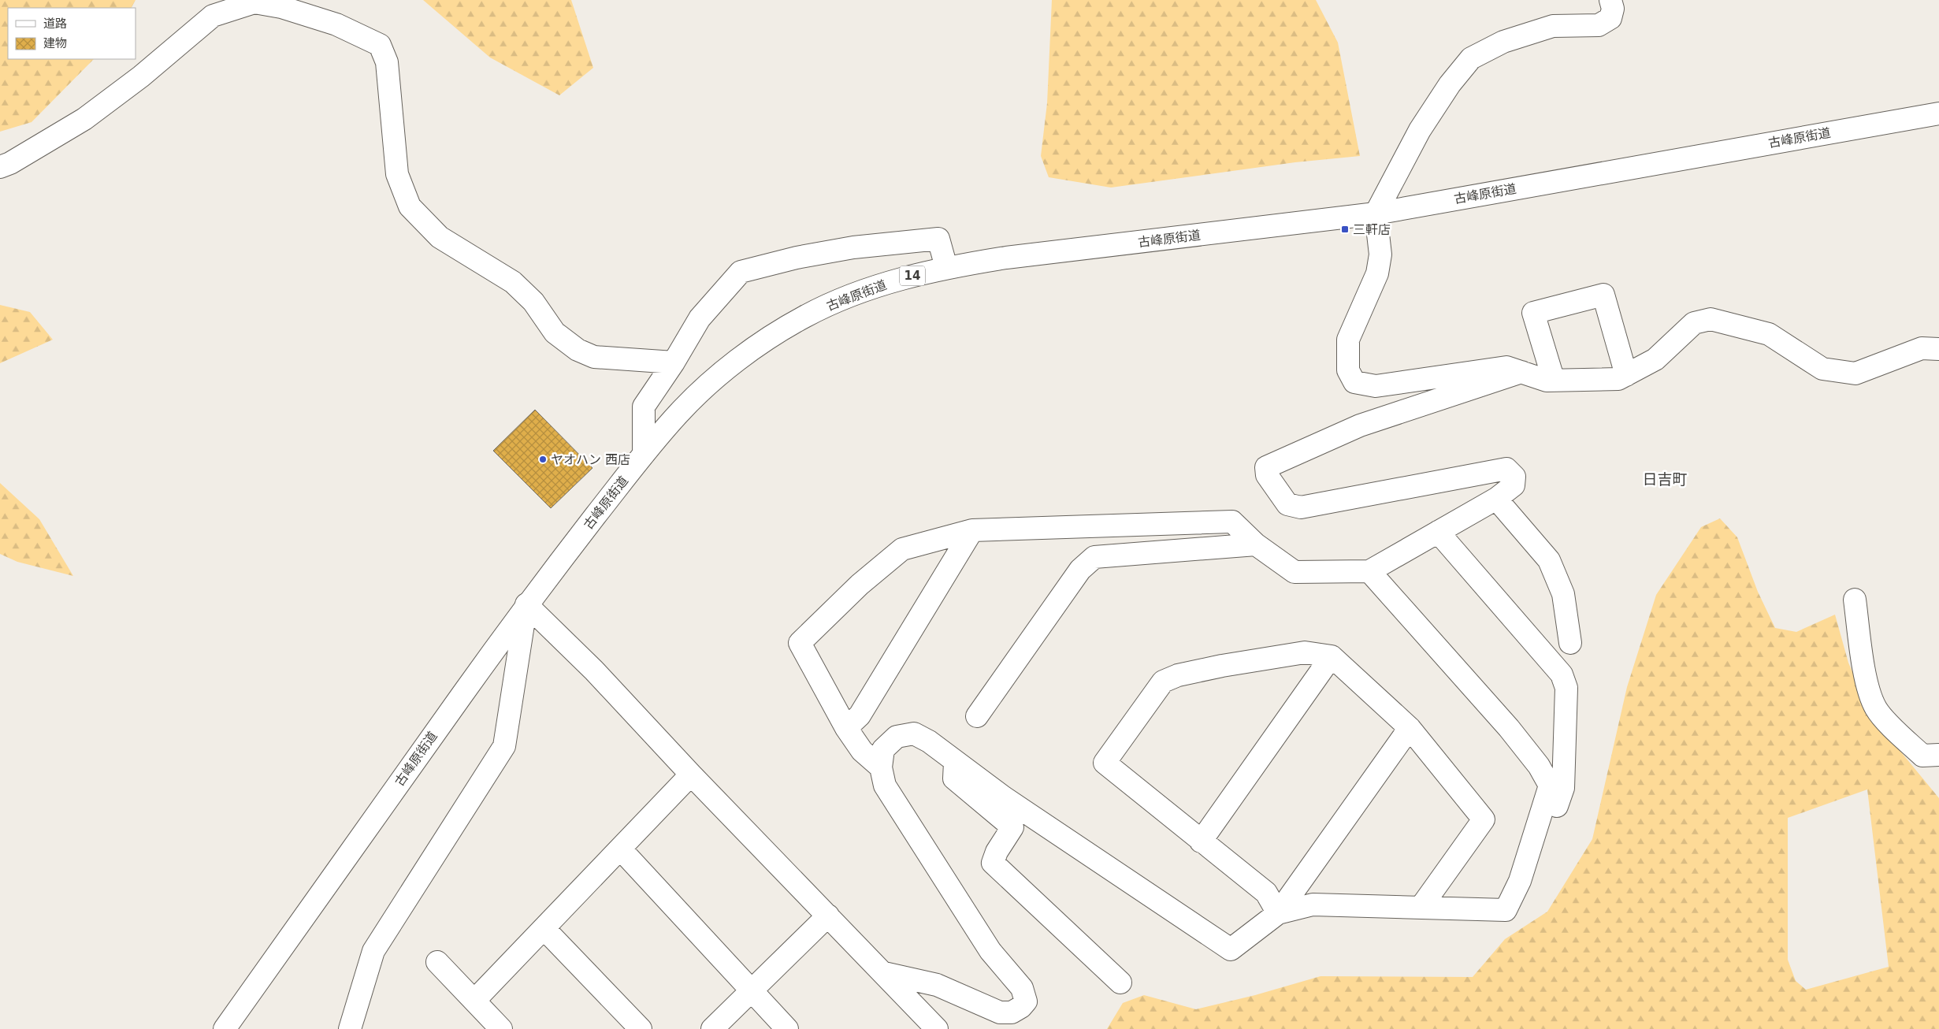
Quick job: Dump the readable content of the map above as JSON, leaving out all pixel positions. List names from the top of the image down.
{
  "streets": {
    "street": ["古峰原街道", "14"]
  },
  "districts": ["日吉町"],
  "places": {
    "transit": ["三軒店"],
    "other": ["ヤオハン 西店"]
  },
  "legend": ["道路", "建物"]
}
